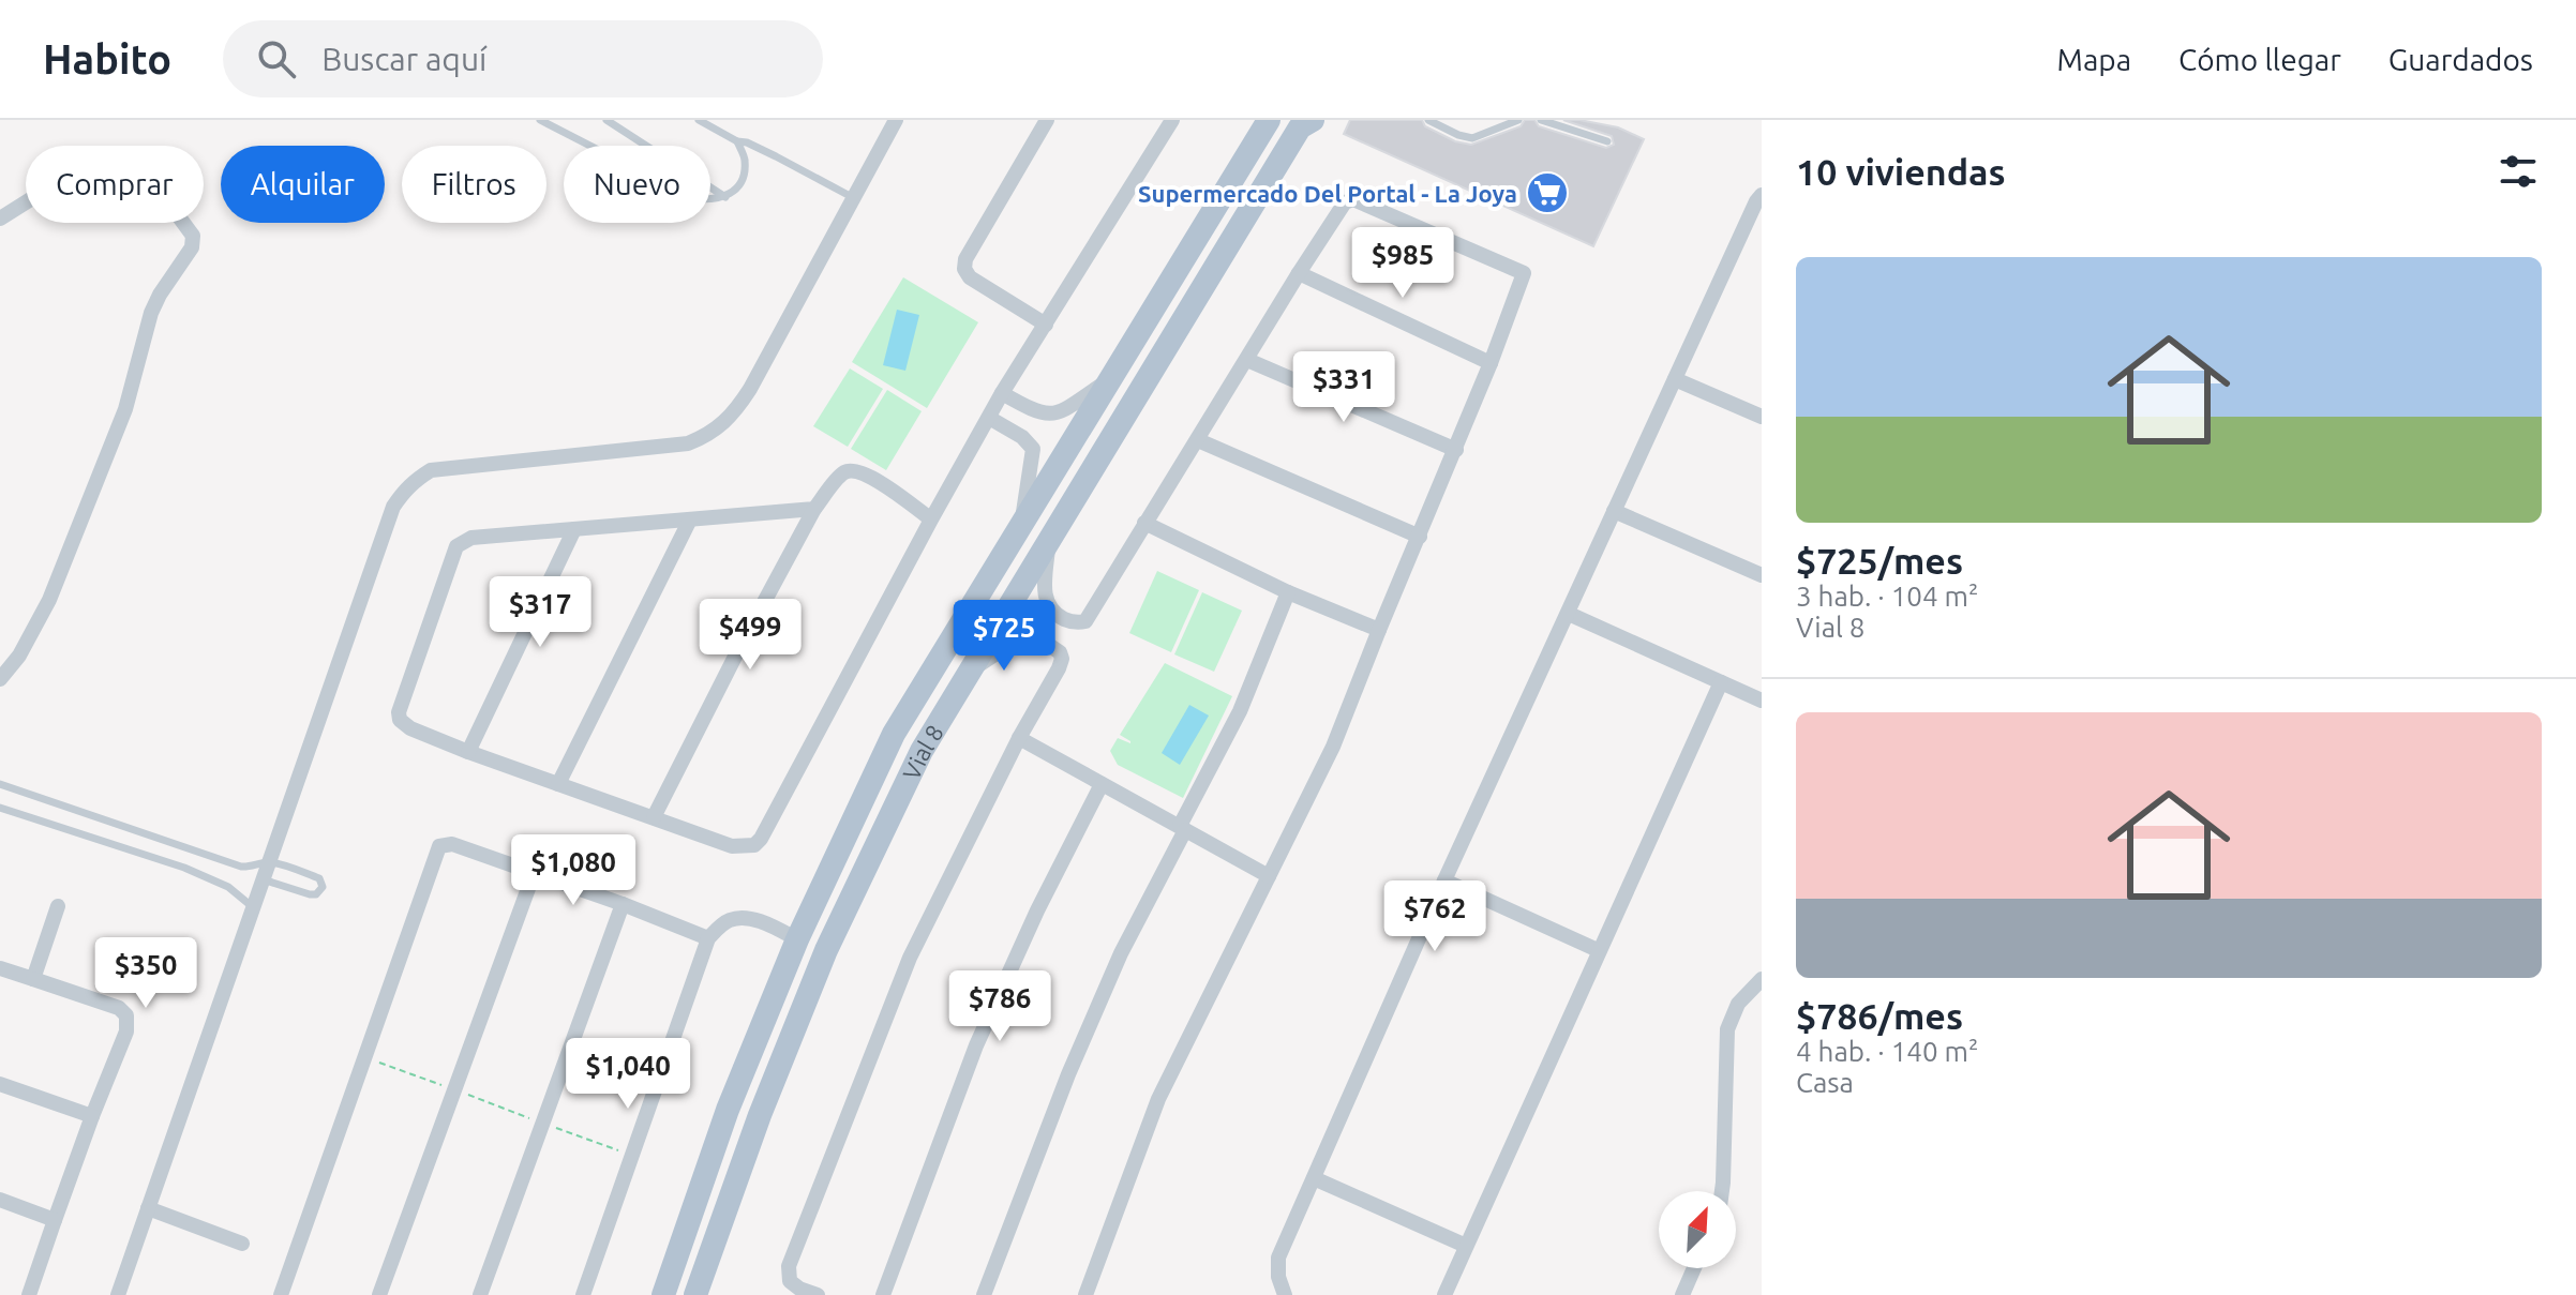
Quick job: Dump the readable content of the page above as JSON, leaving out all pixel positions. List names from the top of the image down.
{
  "streets": {
    "main road": ["Vial 8"]
  },
  "places": {
    "supermarket": ["Supermercado Del Portal - La Joya"]
  },
  "north": "top right",
  "page": {
    "header": "Habito",
    "search": "Buscar aquí",
    "nav": ["Mapa", "Cómo llegar", "Guardados"],
    "heading": "10 viviendas",
    "chip": [
      "Comprar",
      "Alquilar",
      "Filtros",
      "Nuevo"
    ],
    "list": [
      {
        "name": "$725/mes",
        "note": "3 hab. · 104 m² · Vial 8"
      },
      {
        "name": "$786/mes",
        "note": "4 hab. · 140 m² · Casa"
      }
    ],
    "price": [
      "$985",
      "$331",
      "$317",
      "$499",
      "$725",
      "$1,080",
      "$762",
      "$350",
      "$786",
      "$1,040"
    ]
  }
}
